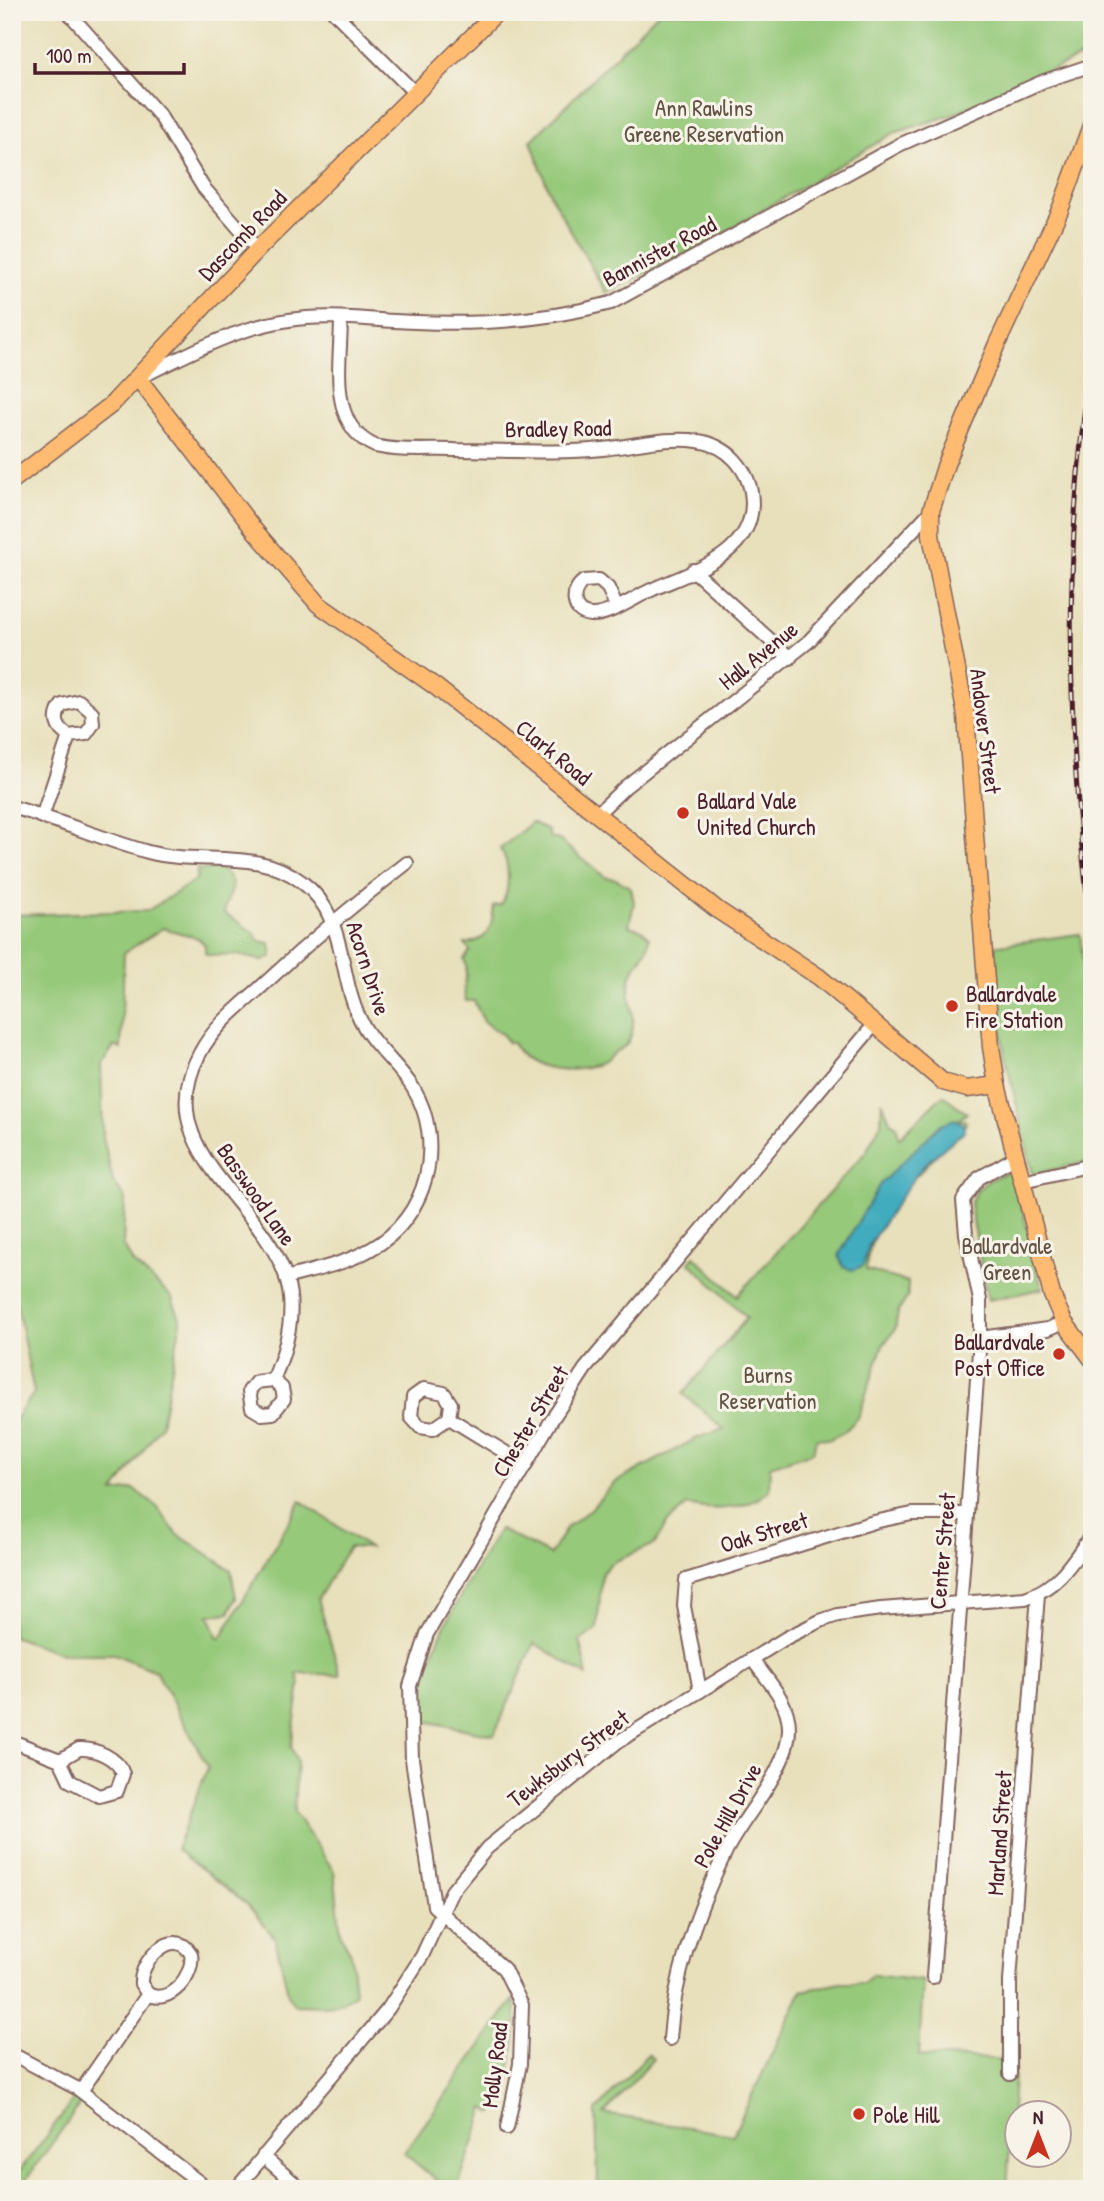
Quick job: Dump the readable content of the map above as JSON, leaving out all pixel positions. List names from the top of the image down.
{
  "streets": {
    "main road": ["Dascomb Road", "Andover Street", "Clark Road"],
    "street": [
      "Bannister Road",
      "Bradley Road",
      "Hall Avenue",
      "Acorn Drive",
      "Basswood Lane",
      "Chester Street",
      "Oak Street",
      "Center Street",
      "Tewksbury Street",
      "Pole Hill Drive",
      "Marland Street",
      "Molly Road"
    ]
  },
  "crossings": [
    ["Dascomb Road", "Bannister Road"],
    ["Dascomb Road", "Clark Road"],
    ["Bannister Road", "Bradley Road"],
    ["Bannister Road", "Clark Road"],
    ["Hall Avenue", "Andover Street"],
    ["Hall Avenue", "Clark Road"],
    ["Andover Street", "Clark Road"],
    ["Andover Street", "Center Street"],
    ["Clark Road", "Chester Street"],
    ["Acorn Drive", "Basswood Lane"],
    ["Chester Street", "Tewksbury Street"],
    ["Chester Street", "Molly Road"],
    ["Oak Street", "Center Street"],
    ["Oak Street", "Tewksbury Street"],
    ["Center Street", "Tewksbury Street"],
    ["Tewksbury Street", "Pole Hill Drive"],
    ["Tewksbury Street", "Marland Street"],
    ["Tewksbury Street", "Molly Road"]
  ],
  "parks": ["Ann Rawlins Greene Reservation", "Ballardvale Green", "Burns Reservation"],
  "places": [
    "Ballard Vale United Church",
    "Ballardvale Fire Station",
    "Ballardvale Post Office",
    "Pole Hill"
  ],
  "scale_bar": "100 m",
  "north": "top"
}
